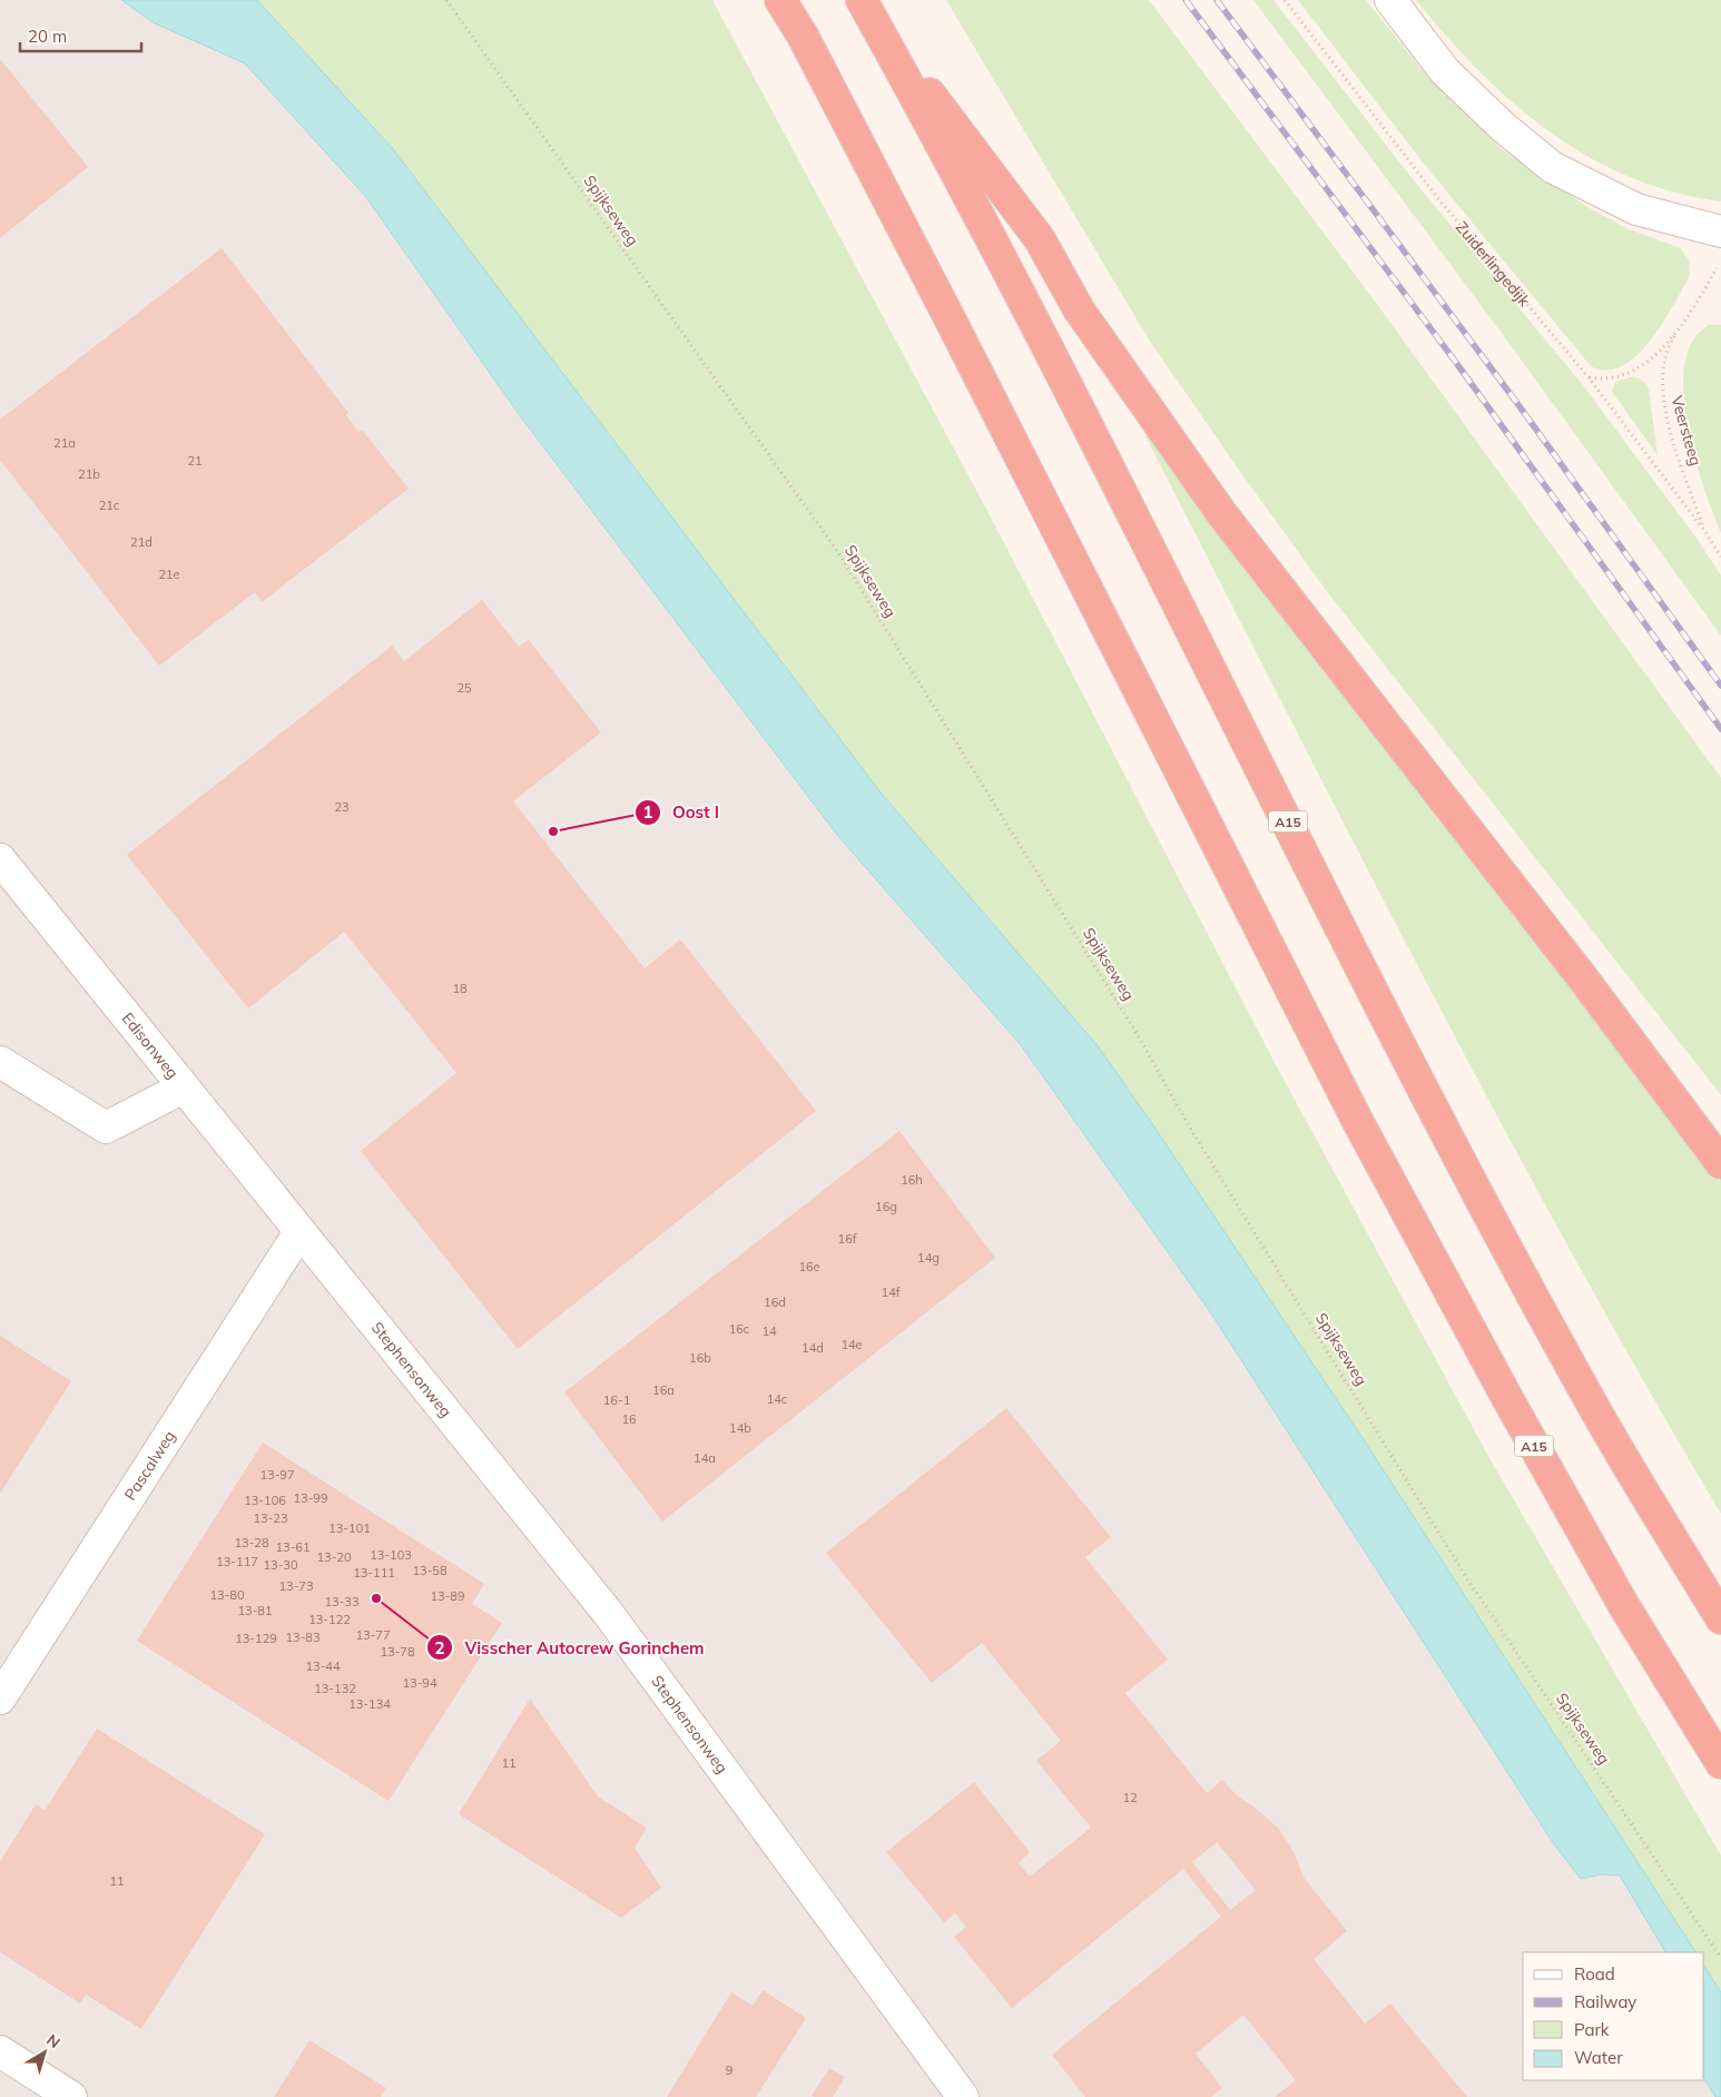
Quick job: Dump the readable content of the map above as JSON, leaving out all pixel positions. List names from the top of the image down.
{
  "streets": {
    "highway": ["A15"],
    "street": ["Edisonweg", "Stephensonweg", "Pascalweg"],
    "path": ["Spijkseweg", "Zuiderlingedijk", "Veersteeg"]
  },
  "crossings": [
    ["Zuiderlingedijk", "Veersteeg"],
    ["Edisonweg", "Stephensonweg"],
    ["Edisonweg", "Pascalweg"],
    ["Stephensonweg", "Pascalweg"]
  ],
  "places": ["Oost I", "Visscher Autocrew Gorinchem"],
  "house_numbers": [
    "21a",
    "21",
    "21b",
    "21c",
    "21d",
    "21e",
    "25",
    "23",
    "18",
    "16h",
    "16g",
    "16f",
    "14g",
    "16e",
    "14f",
    "16d",
    "16c",
    "14",
    "14e",
    "14d",
    "16b",
    "16a",
    "14c",
    "16-1",
    "16",
    "14b",
    "14a",
    "13-97",
    "13-99",
    "13-106",
    "13-23",
    "13-101",
    "13-28",
    "13-61",
    "13-103",
    "13-20",
    "13-117",
    "13-30",
    "13-58",
    "13-111",
    "13-73",
    "13-80",
    "13-89",
    "13-33",
    "13-81",
    "13-122",
    "13-77",
    "13-83",
    "13-129",
    "13-78",
    "13-44",
    "13-94",
    "13-132",
    "13-134",
    "11",
    "12",
    "11",
    "9"
  ],
  "legend": [
    "Road",
    "Railway",
    "Park",
    "Water"
  ],
  "scale_bar": "20 m",
  "north": "top right"
}
